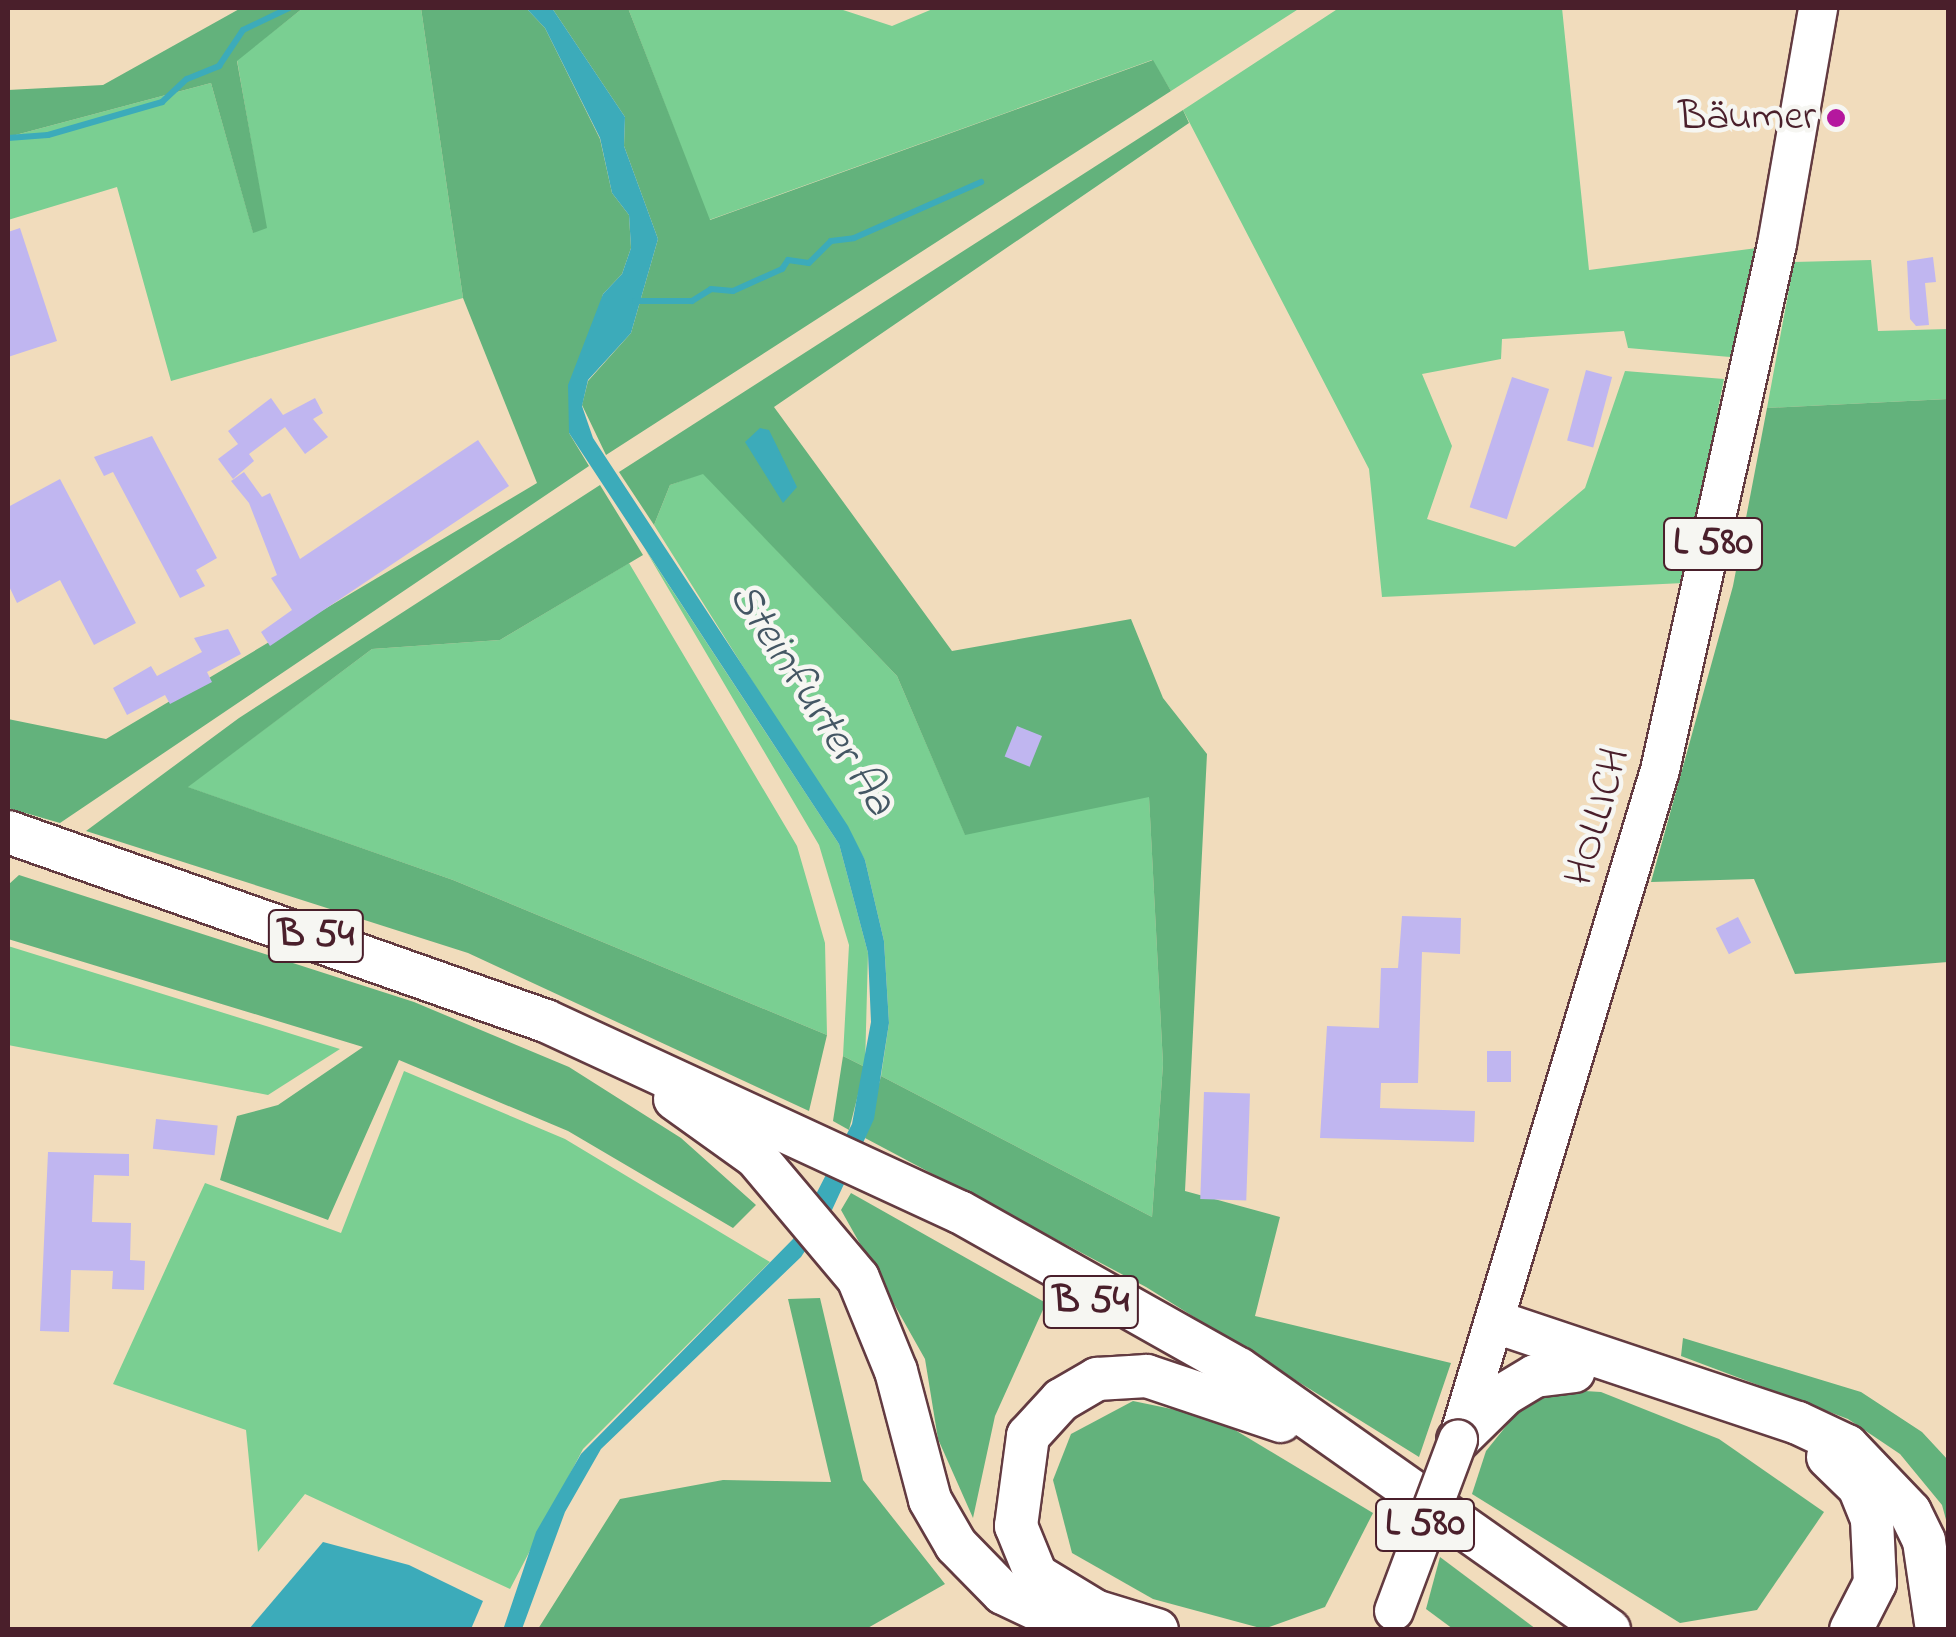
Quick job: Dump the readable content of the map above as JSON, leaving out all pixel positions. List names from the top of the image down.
{
  "streets": {
    "highway": ["B 54"],
    "main road": ["L 580", "HOLLICH"]
  },
  "water": ["Steinfurter Aa"],
  "places": ["Bäumer"]
}
